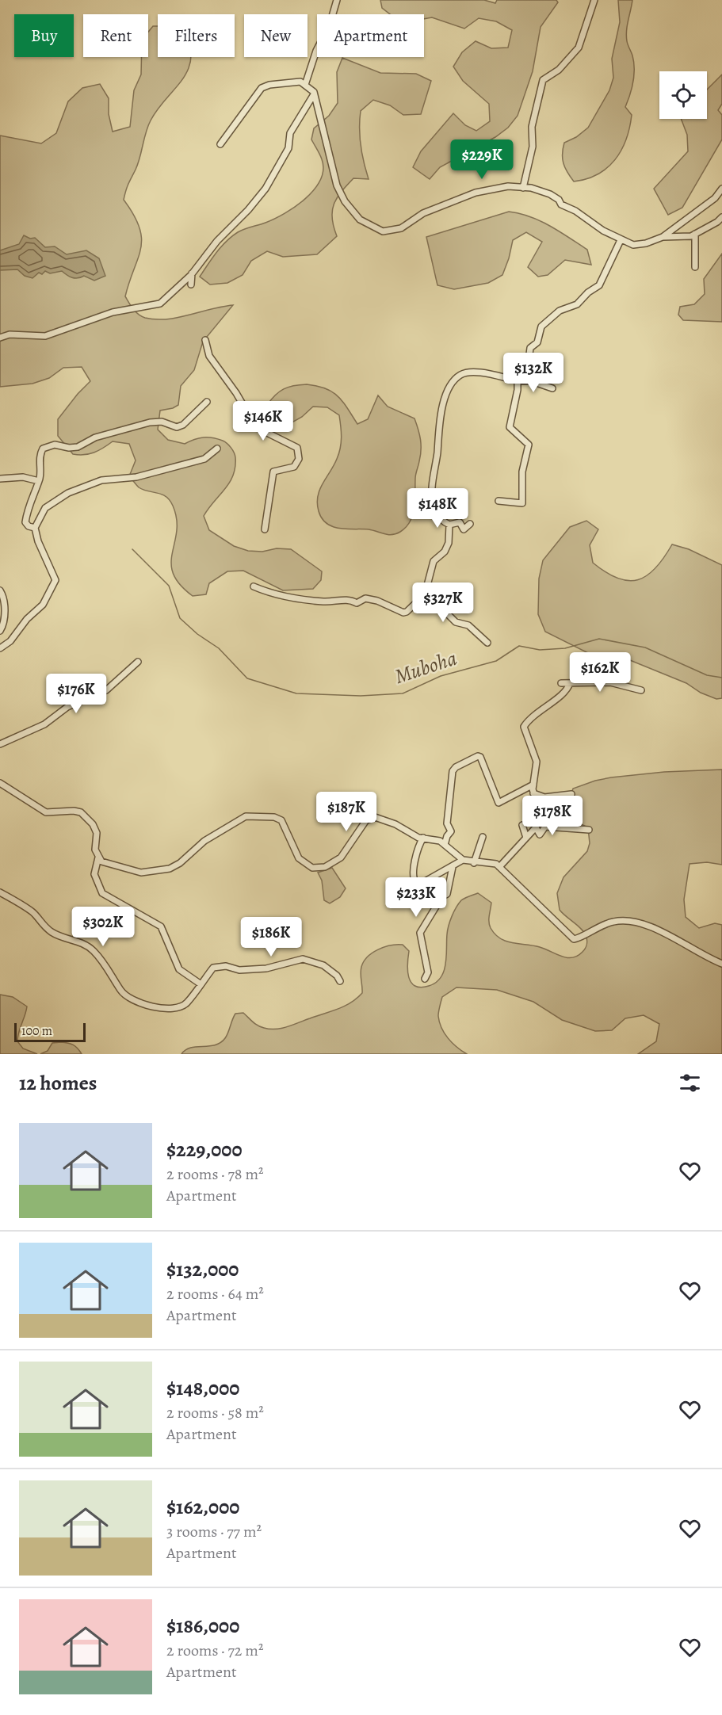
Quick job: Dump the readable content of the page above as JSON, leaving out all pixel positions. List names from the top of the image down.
{
  "water": ["Muboha"],
  "scale_bar": "100 m",
  "page": {
    "chip": [
      "Buy",
      "Rent",
      "Filters",
      "New",
      "Apartment"
    ],
    "price": [
      "$229K",
      "$132K",
      "$146K",
      "$148K",
      "$327K",
      "$162K",
      "$176K",
      "$187K",
      "$178K",
      "$233K",
      "$302K",
      "$186K"
    ],
    "scale": "100 m",
    "heading": "12 homes",
    "list": [
      {
        "name": "$229,000",
        "note": "2 rooms · 78 m² · Apartment"
      },
      {
        "name": "$132,000",
        "note": "2 rooms · 64 m² · Apartment"
      },
      {
        "name": "$148,000",
        "note": "2 rooms · 58 m² · Apartment"
      },
      {
        "name": "$162,000",
        "note": "3 rooms · 77 m² · Apartment"
      },
      {
        "name": "$186,000",
        "note": "2 rooms · 72 m² · Apartment"
      }
    ]
  }
}
